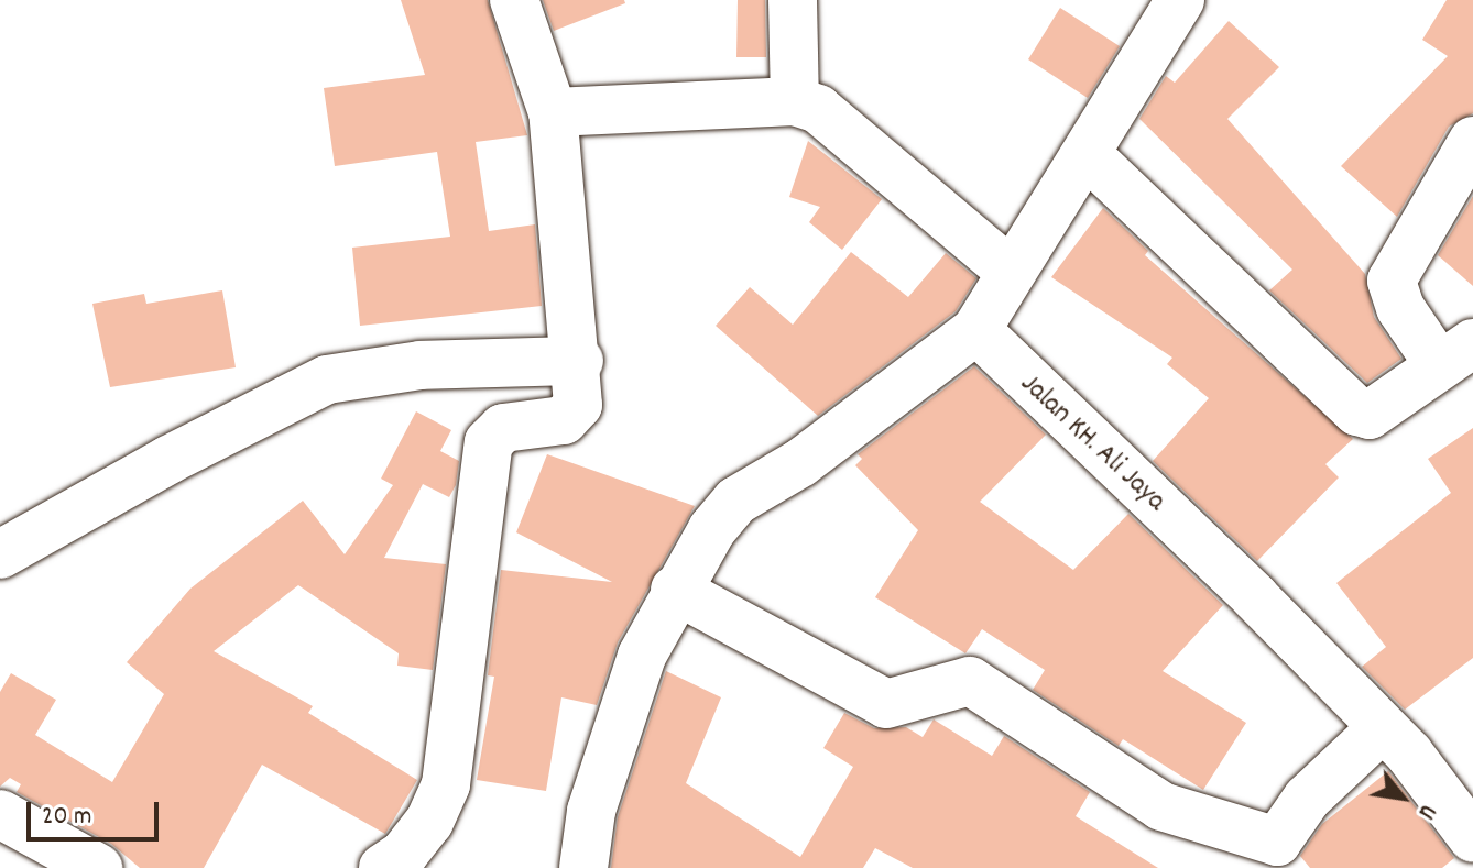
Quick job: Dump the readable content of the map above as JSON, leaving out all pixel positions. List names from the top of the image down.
{
  "streets": {
    "street": ["Jalan KH. Ali Jaya"]
  },
  "scale_bar": "20 m",
  "north": "bottom right"
}
